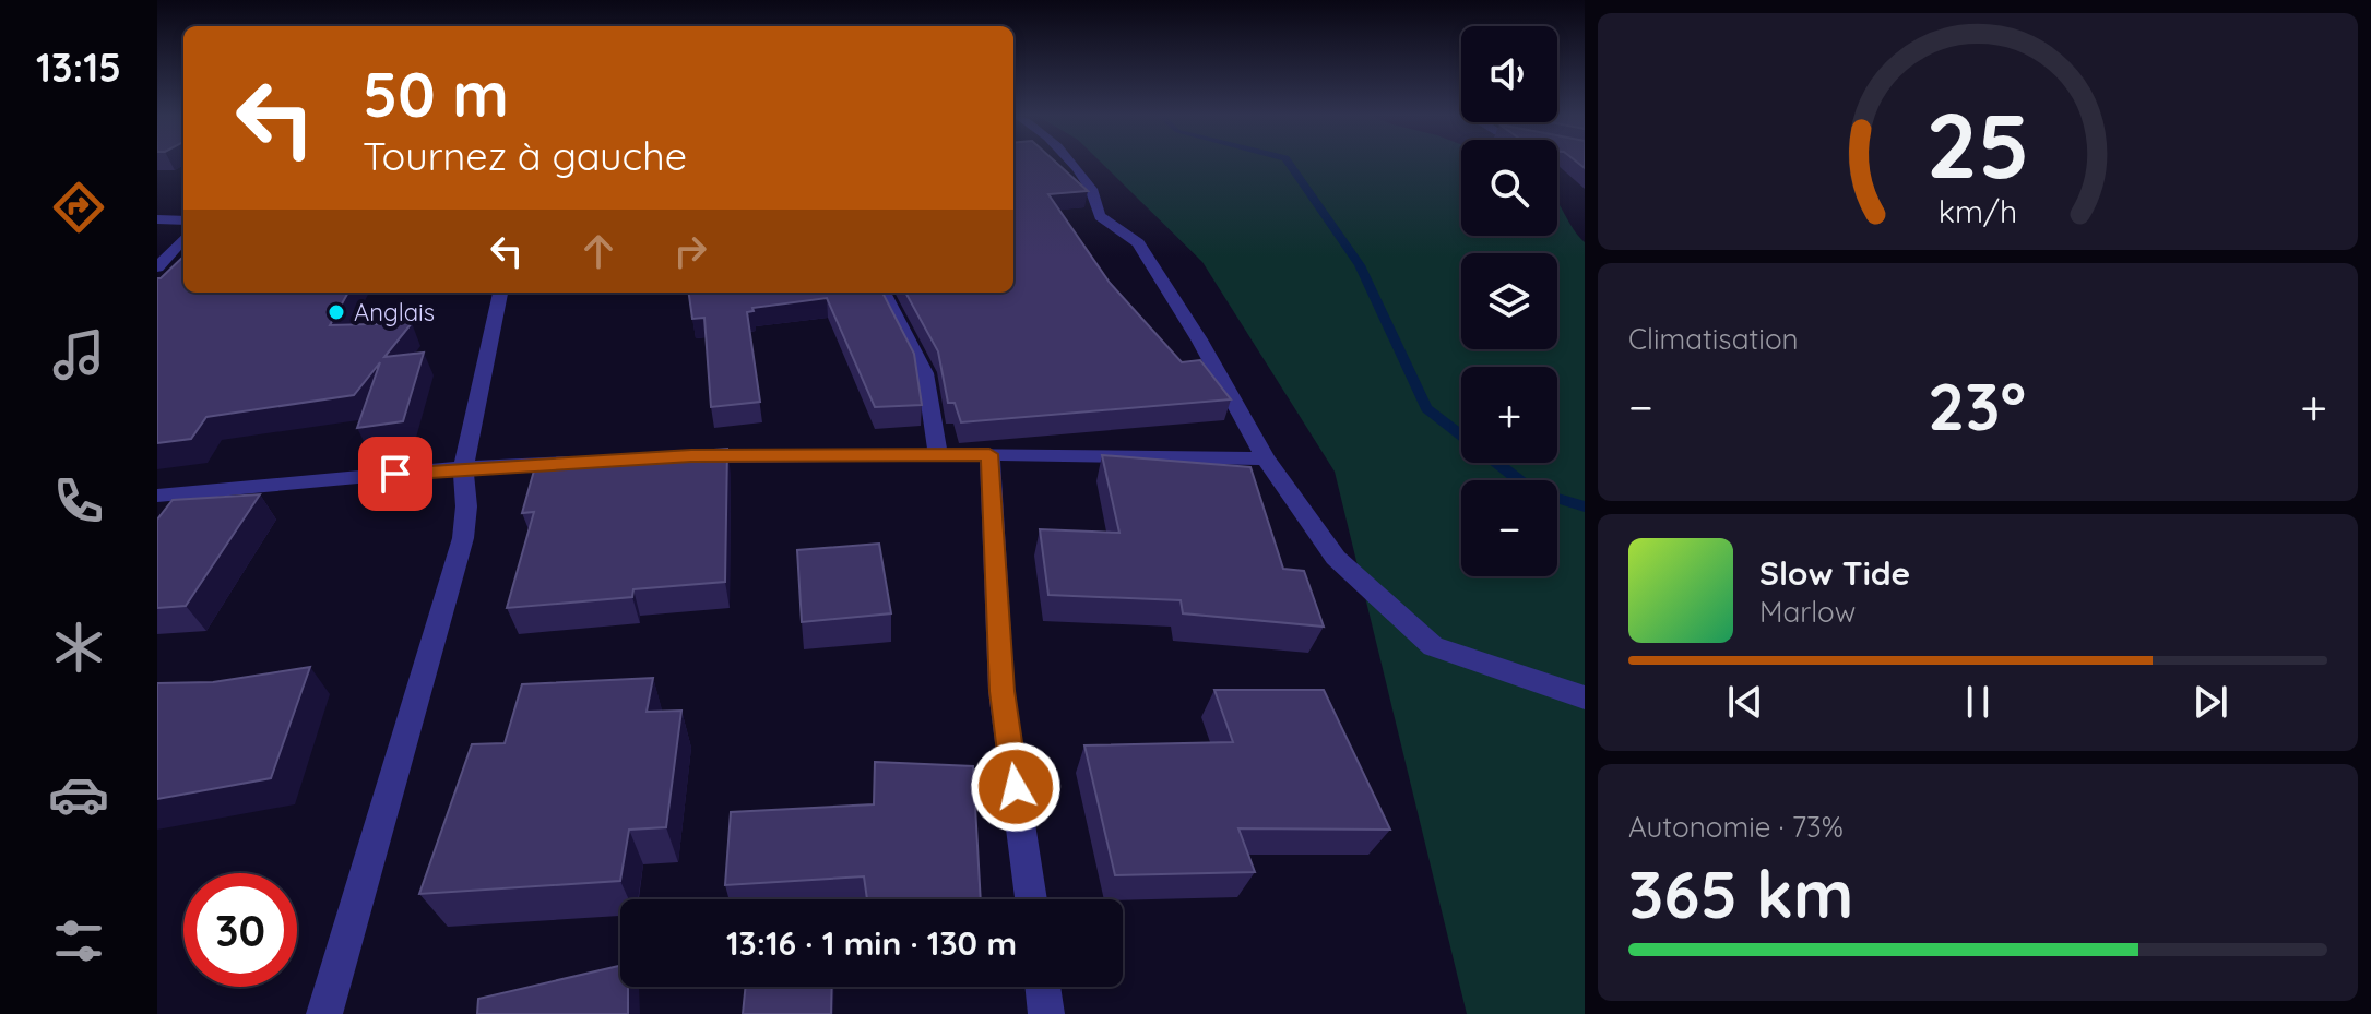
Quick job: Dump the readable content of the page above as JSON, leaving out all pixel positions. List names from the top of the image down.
{
  "places": ["Anglais"],
  "page": {
    "tabs": "13:15",
    "map_buttons": ["+", "−"],
    "turn": ["50 m", "Tournez à gauche"],
    "tile": [
      "Climatisation",
      ["Autonomie · 73%", "365 km"]
    ],
    "heat": ["−", "23°", "+"],
    "song": ["Slow Tide", "Marlow"],
    "limit": "30",
    "trip": "13:16 · 1 min · 130 m",
    "gauge": ["25", "km/h"]
  }
}
